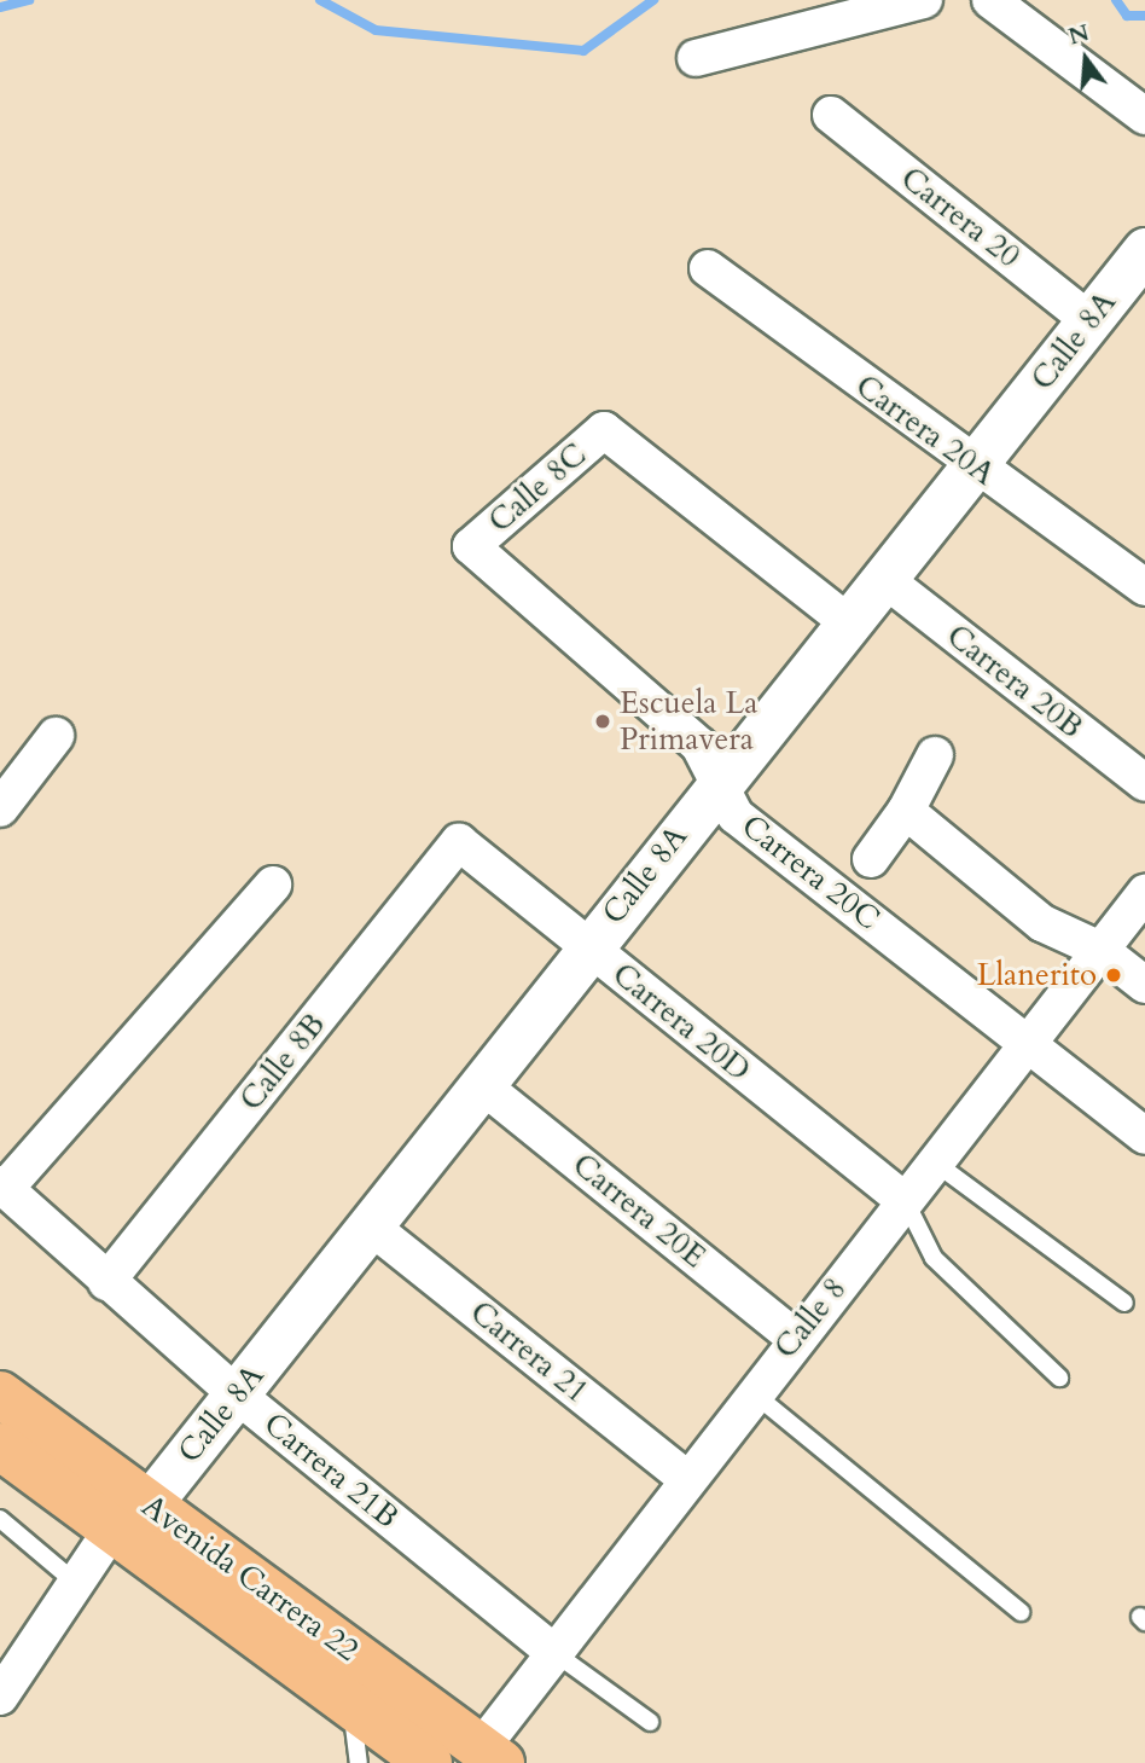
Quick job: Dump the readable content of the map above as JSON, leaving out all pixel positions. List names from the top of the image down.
{
  "streets": {
    "main road": ["Avenida Carrera 22"],
    "street": [
      "Carrera 20",
      "Calle 8A",
      "Carrera 20A",
      "Calle 8C",
      "Carrera 20B",
      "Carrera 20C",
      "Carrera 20D",
      "Calle 8B",
      "Carrera 20E",
      "Calle 8",
      "Carrera 21",
      "Carrera 21B"
    ]
  },
  "crossings": [
    ["Carrera 20", "Calle 8A"],
    ["Calle 8A", "Carrera 20A"],
    ["Calle 8A", "Calle 8C"],
    ["Calle 8A", "Carrera 20B"],
    ["Calle 8A", "Carrera 20C"],
    ["Calle 8A", "Carrera 20D"],
    ["Calle 8A", "Carrera 20E"],
    ["Calle 8A", "Carrera 21"],
    ["Calle 8A", "Carrera 21B"],
    ["Calle 8A", "Avenida Carrera 22"],
    ["Calle 8C", "Carrera 20C"],
    ["Carrera 20C", "Calle 8"],
    ["Carrera 20D", "Calle 8B"],
    ["Carrera 20D", "Calle 8"],
    ["Calle 8B", "Carrera 21B"],
    ["Carrera 20E", "Calle 8"],
    ["Calle 8", "Carrera 21"],
    ["Calle 8", "Carrera 21B"],
    ["Calle 8", "Avenida Carrera 22"]
  ],
  "places": ["Escuela La Primavera", "Llanerito"],
  "north": "top"
}
